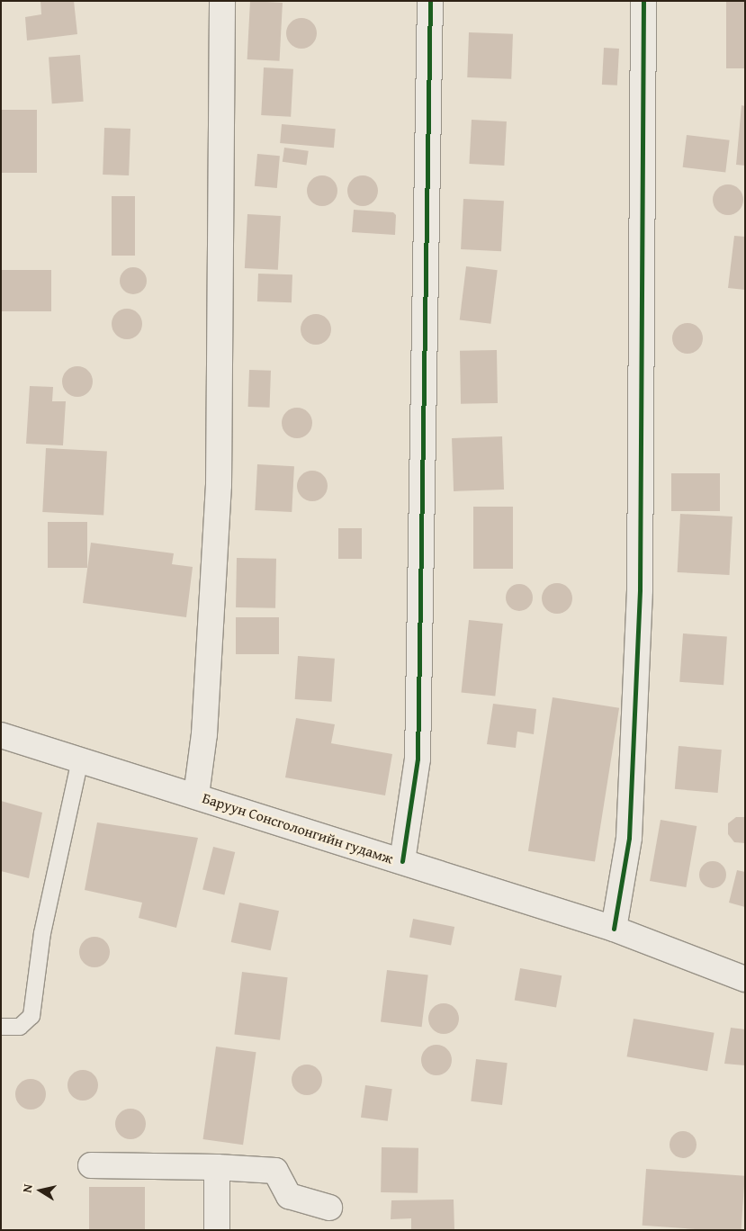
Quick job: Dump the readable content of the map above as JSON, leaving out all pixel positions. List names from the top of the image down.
{
  "streets": {
    "street": ["Баруун Сонсголонгийн гудамж"]
  },
  "north": "left"
}
